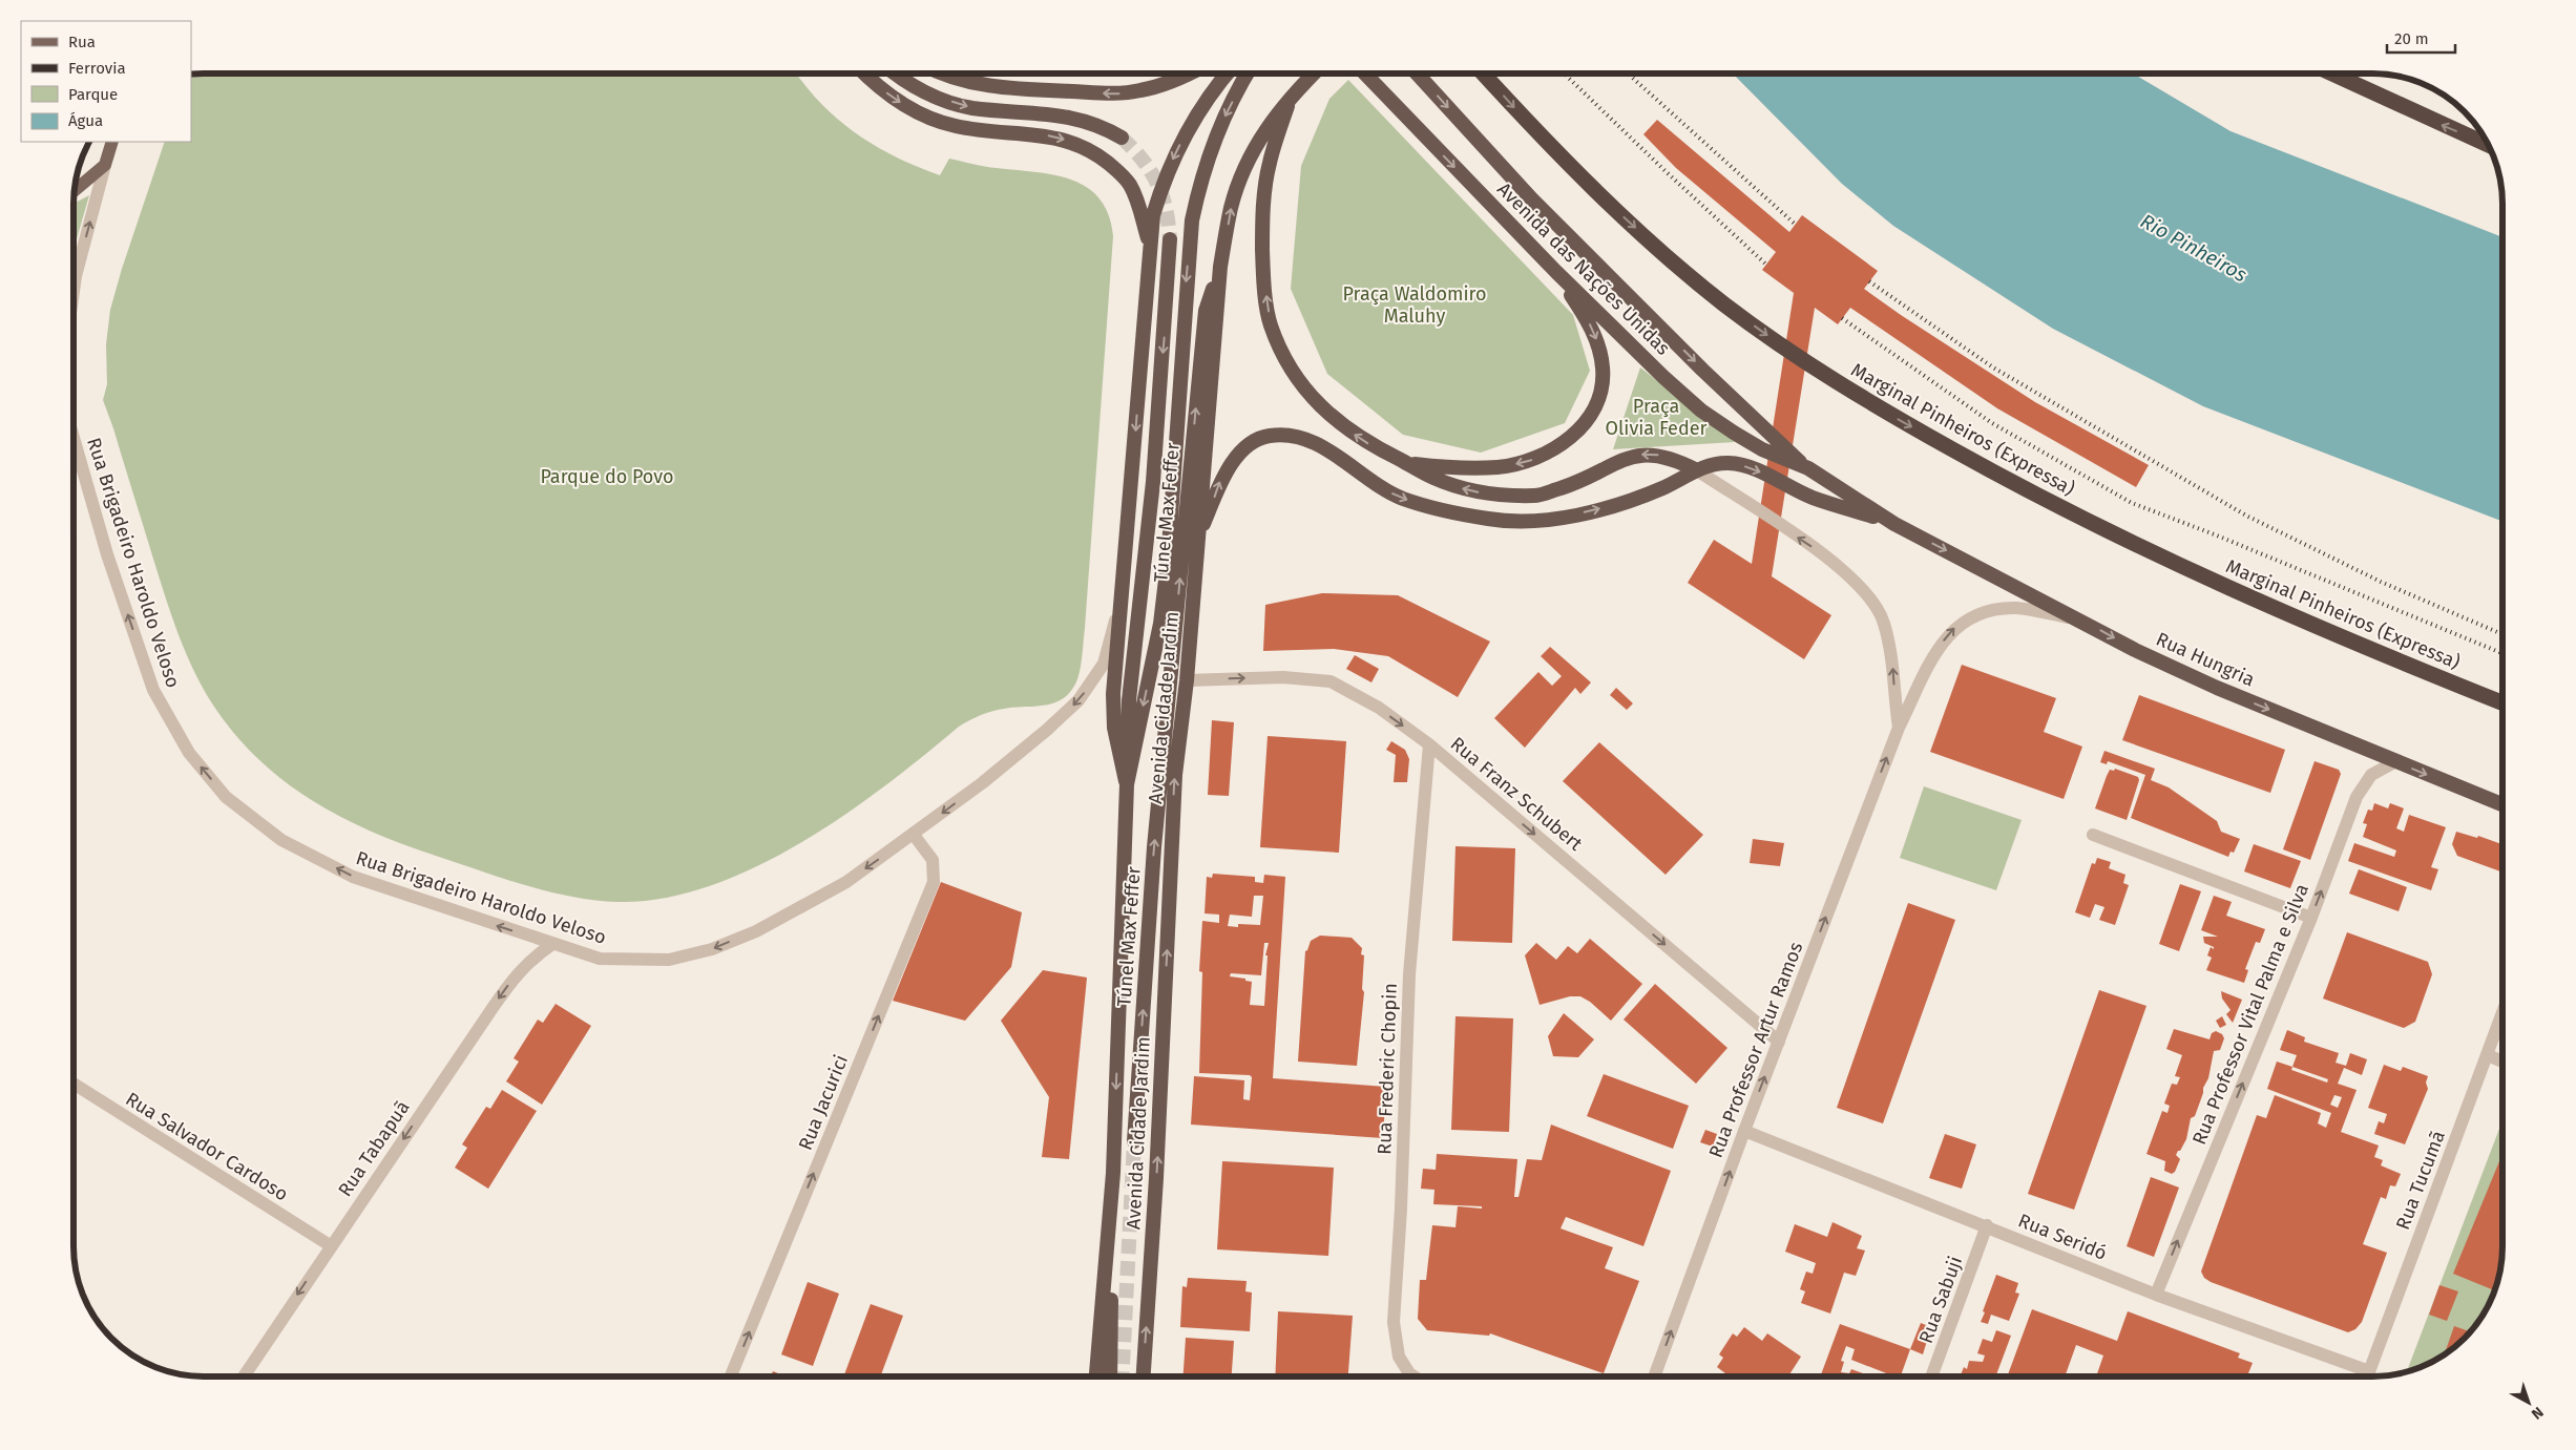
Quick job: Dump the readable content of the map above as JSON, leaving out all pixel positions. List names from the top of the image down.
{
  "streets": {
    "highway": [
      "Avenida das Nações Unidas",
      "Marginal Pinheiros (Expressa)",
      "Túnel Max Feffer",
      "Rua Hungria",
      "Avenida Cidade Jardim"
    ],
    "street": [
      "Rua Brigadeiro Haroldo Veloso",
      "Rua Franz Schubert",
      "Rua Professor Vital Palma e Silva",
      "Rua Professor Artur Ramos",
      "Rua Frederic Chopin",
      "Rua Jacurici",
      "Rua Salvador Cardoso",
      "Rua Tabapuã",
      "Rua Tucumã",
      "Rua Seridó",
      "Rua Sabuji"
    ]
  },
  "crossings": [
    ["Avenida das Nações Unidas", "Rua Hungria"],
    ["Túnel Max Feffer", "Avenida Cidade Jardim"],
    ["Rua Brigadeiro Haroldo Veloso", "Avenida Cidade Jardim"],
    ["Rua Brigadeiro Haroldo Veloso", "Rua Jacurici"],
    ["Rua Brigadeiro Haroldo Veloso", "Rua Tabapuã"],
    ["Rua Hungria", "Rua Professor Vital Palma e Silva"],
    ["Rua Hungria", "Rua Professor Artur Ramos"],
    ["Avenida Cidade Jardim", "Rua Franz Schubert"],
    ["Rua Franz Schubert", "Rua Professor Artur Ramos"],
    ["Rua Franz Schubert", "Rua Frederic Chopin"],
    ["Rua Professor Vital Palma e Silva", "Rua Seridó"],
    ["Rua Professor Artur Ramos", "Rua Seridó"],
    ["Rua Salvador Cardoso", "Rua Tabapuã"],
    ["Rua Tucumã", "Rua Seridó"],
    ["Rua Seridó", "Rua Sabuji"]
  ],
  "one_way": [
    "Marginal Pinheiros (Expressa)",
    "Rua Hungria",
    "Rua Franz Schubert",
    "Rua Professor Vital Palma e Silva",
    "Rua Professor Artur Ramos",
    "Rua Jacurici",
    "Rua Tabapuã"
  ],
  "water": ["Rio Pinheiros"],
  "parks": ["Praça Waldomiro Maluhy", "Praça Olivia Feder", "Parque do Povo"],
  "legend": [
    "Rua",
    "Ferrovia",
    "Parque",
    "Água"
  ],
  "scale_bar": "20 m",
  "north": "bottom right"
}
